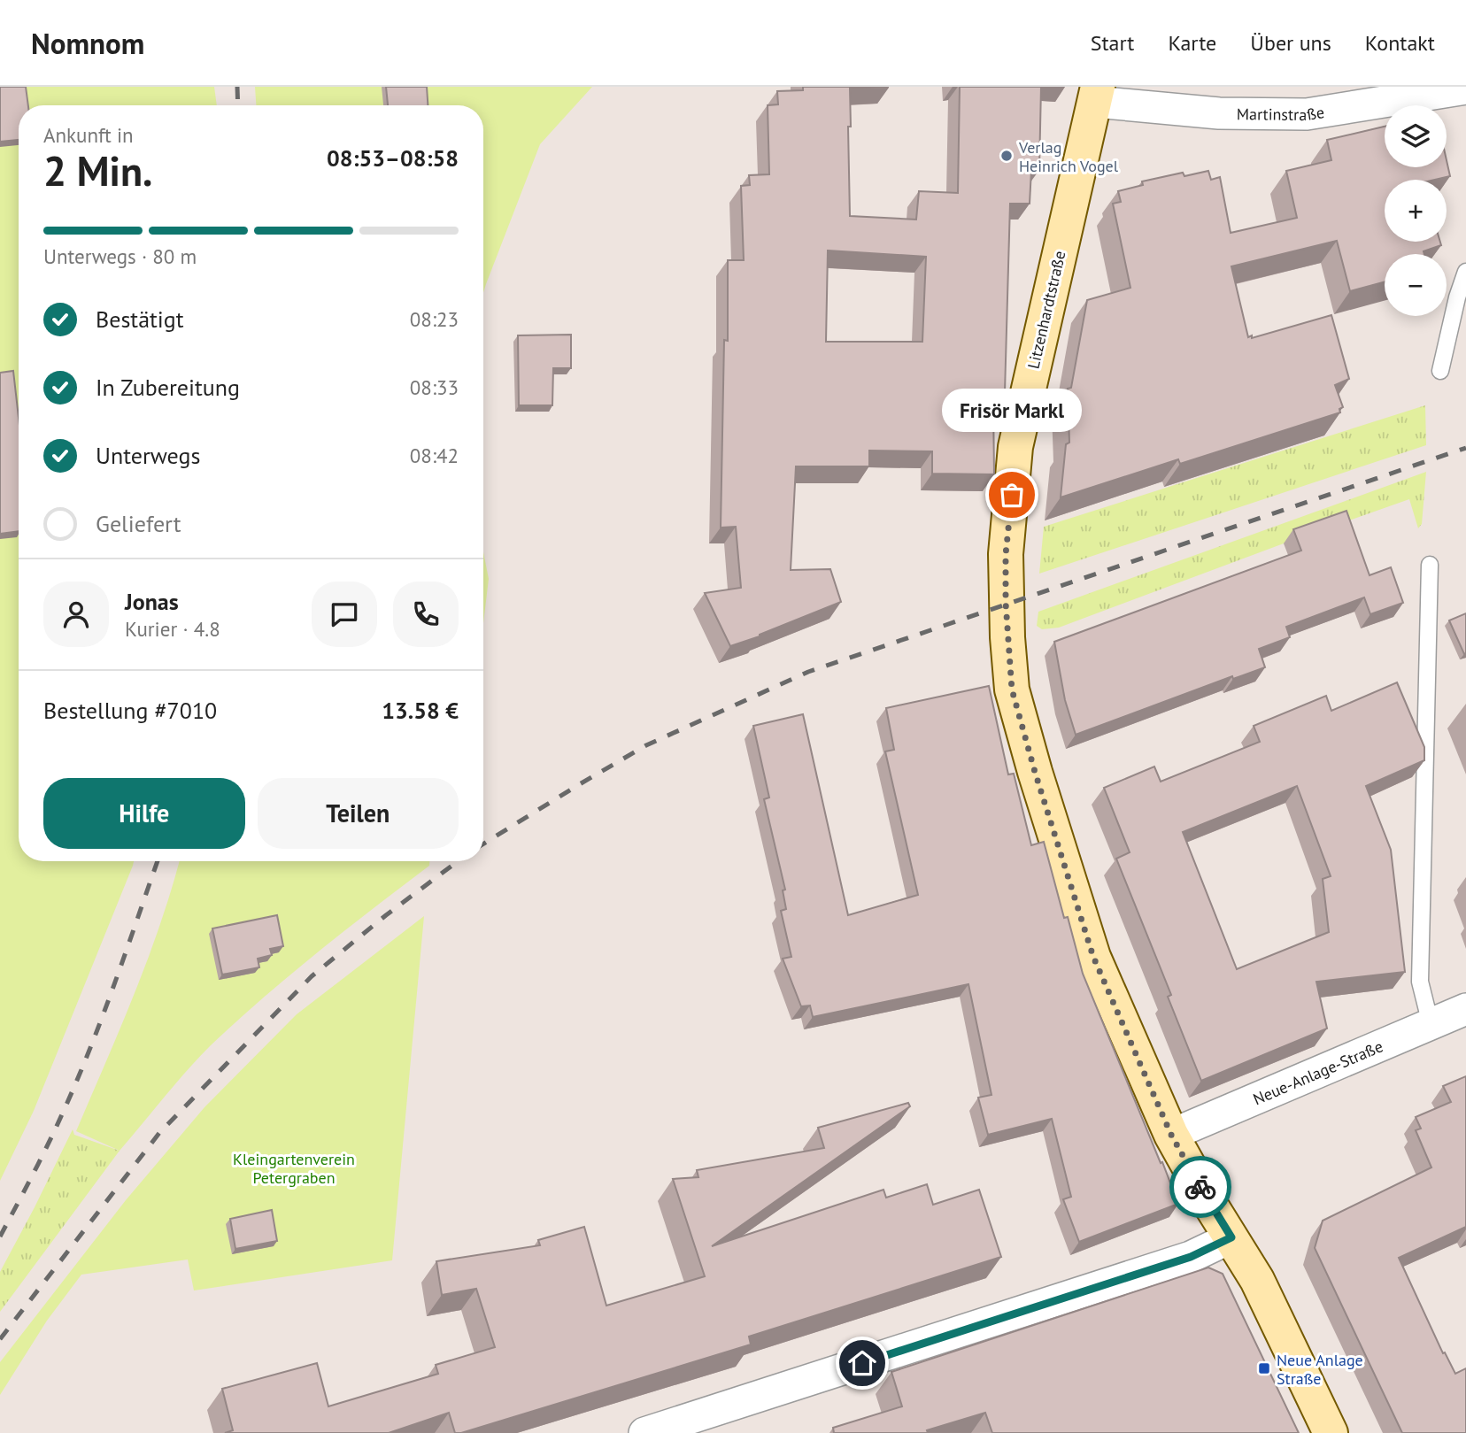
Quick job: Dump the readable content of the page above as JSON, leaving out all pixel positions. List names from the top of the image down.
{
  "streets": {
    "street": ["Martinstraße", "Litzenhardtstraße", "Neue-Anlage-Straße"]
  },
  "crossings": [
    ["Martinstraße", "Litzenhardtstraße"],
    ["Litzenhardtstraße", "Neue-Anlage-Straße"]
  ],
  "parks": ["Kleingartenverein Petergraben"],
  "places": {
    "other": ["Verlag Heinrich Vogel", "Frisör Markl"],
    "transit": ["Neue Anlage Straße"]
  },
  "page": {
    "header": "Nomnom",
    "nav": [
      "Start",
      "Karte",
      "Über uns",
      "Kontakt"
    ],
    "map_buttons": ["+", "−"],
    "heading": ["2 Min.", "Ankunft in", "08:53–08:58"],
    "panel": [
      "Jonas",
      "Kurier · 4.8",
      "Bestellung #7010",
      "13.58 €"
    ],
    "bar": "Unterwegs · 80 m",
    "list": [
      ["Bestätigt", "08:23"],
      ["In Zubereitung", "08:33"],
      ["Unterwegs", "08:42"],
      "Geliefert"
    ],
    "bubble": "Frisör Markl",
    "buttons": ["Hilfe", "Teilen"]
  }
}
